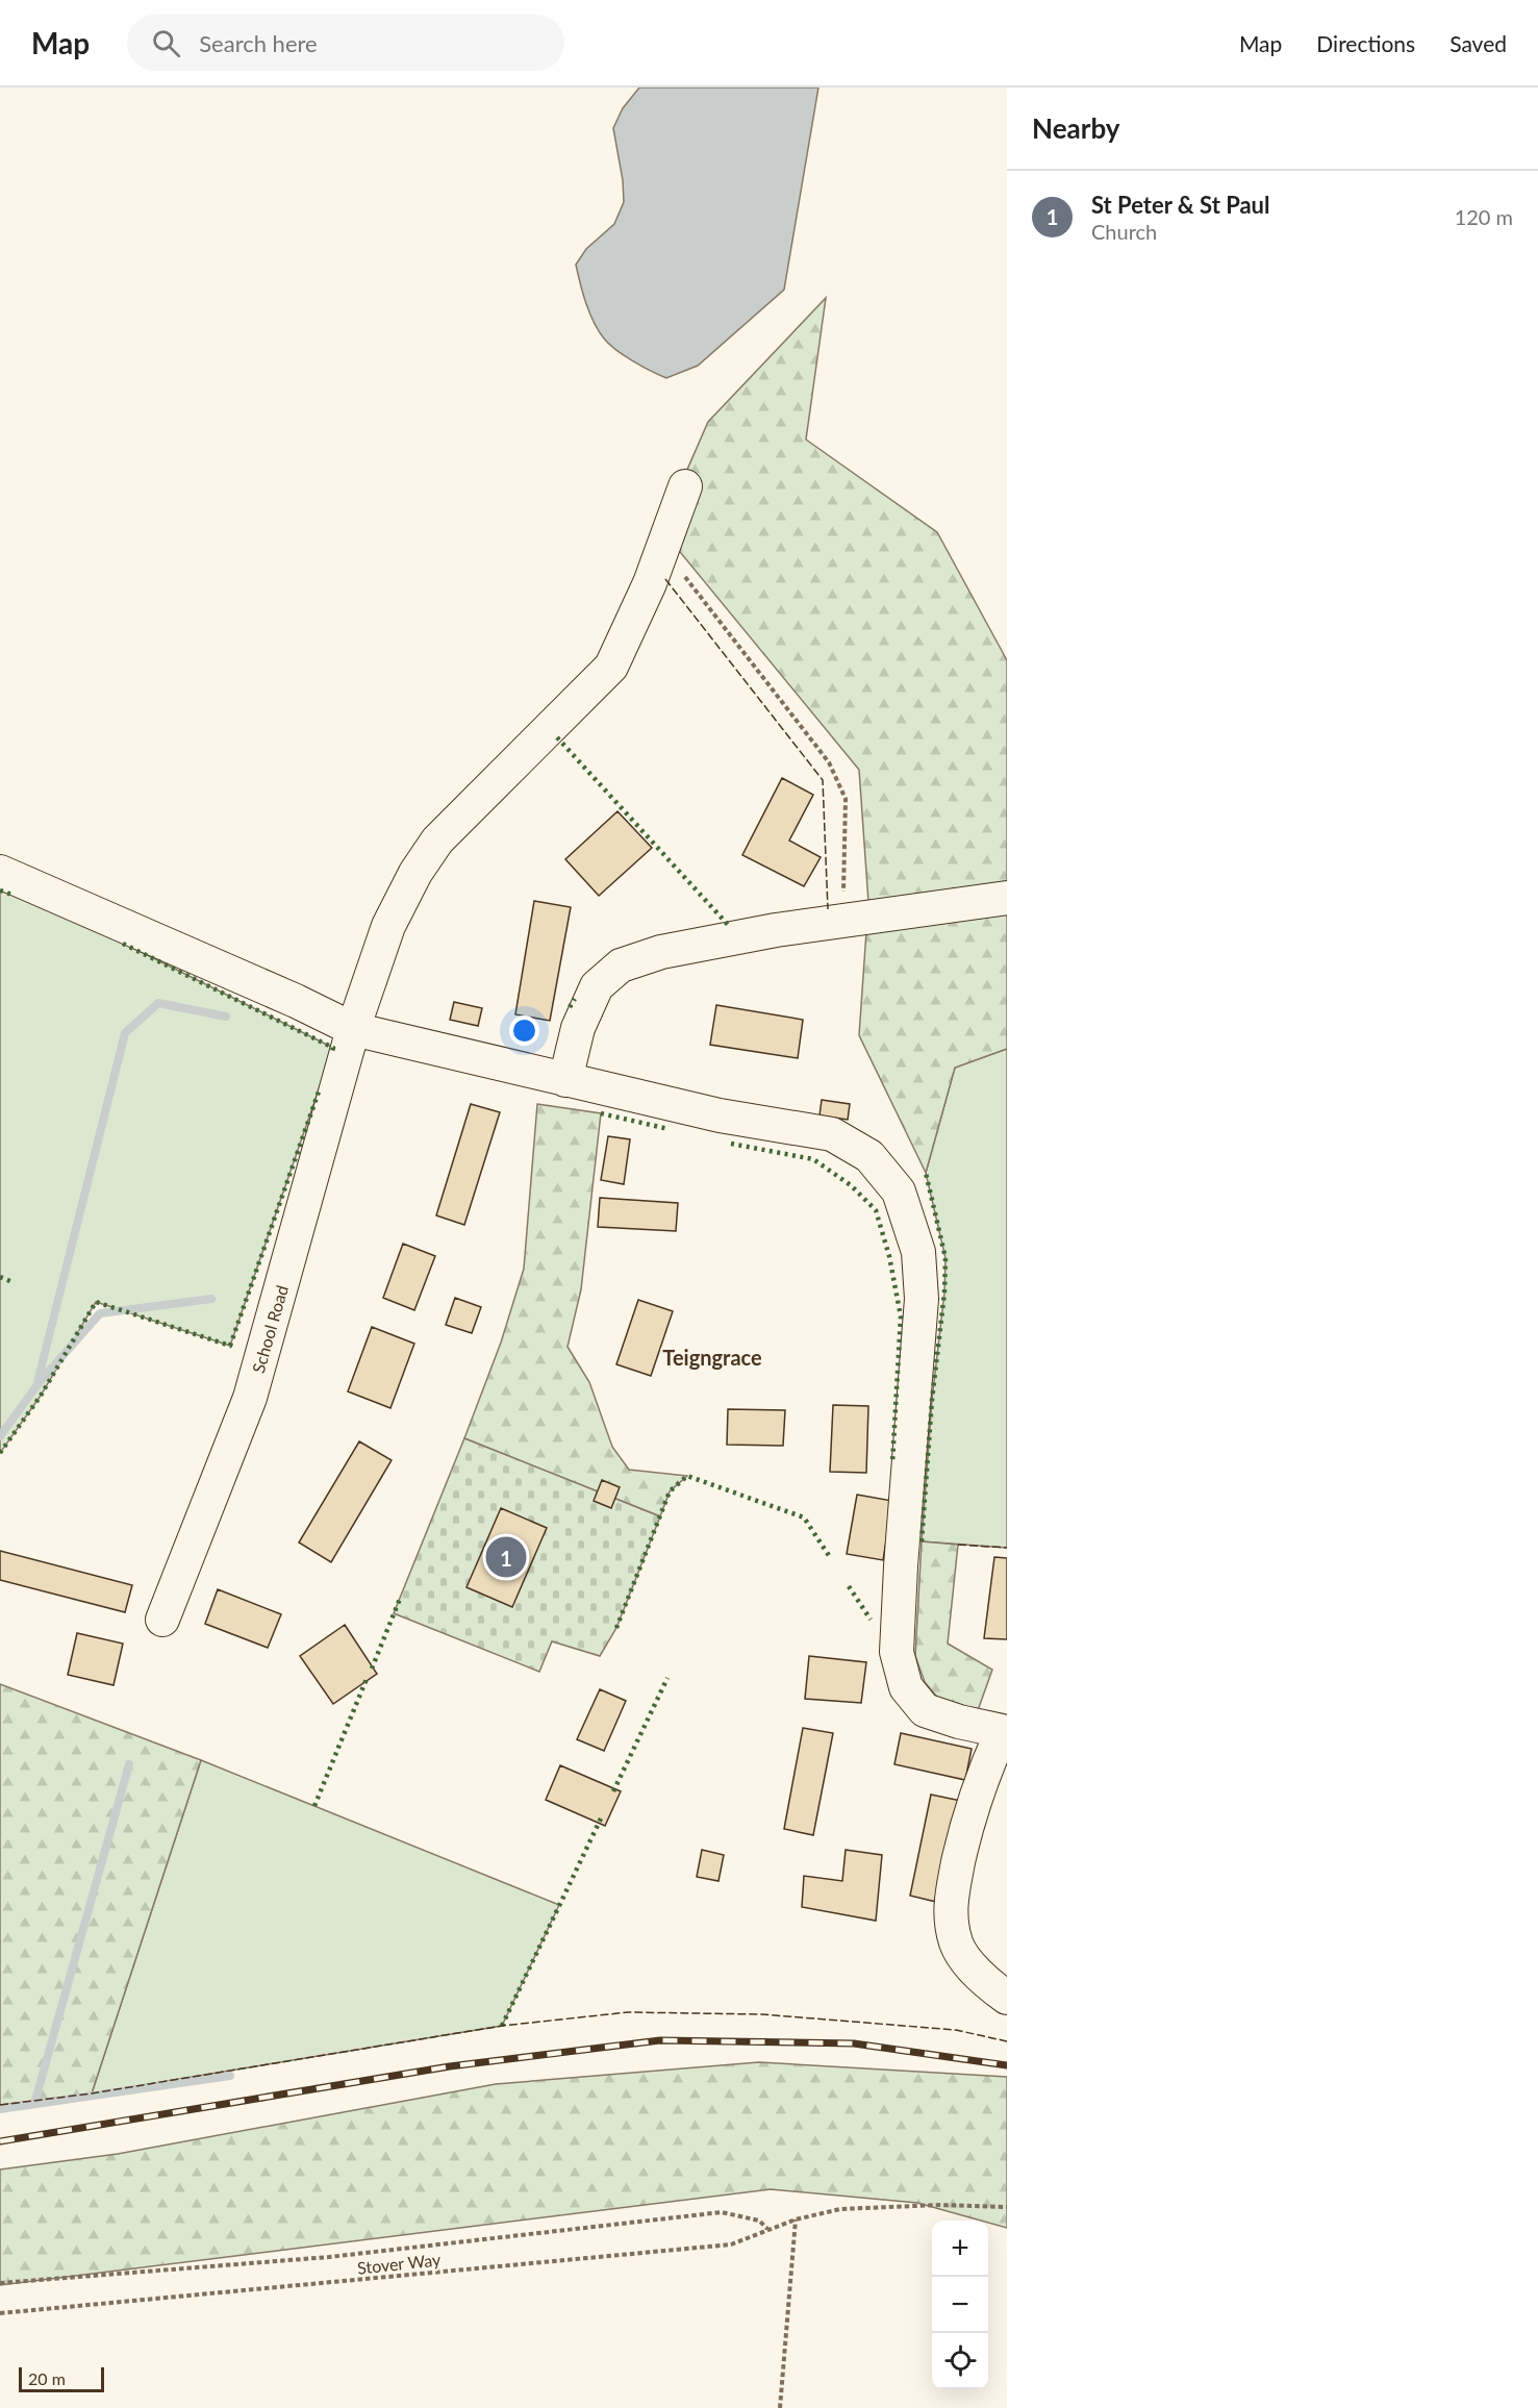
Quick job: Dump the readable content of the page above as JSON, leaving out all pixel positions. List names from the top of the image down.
{
  "streets": {
    "street": ["School Road"],
    "path": ["Stover Way"]
  },
  "districts": ["Teigngrace"],
  "scale_bar": "20 m",
  "page": {
    "header": "Map",
    "search": "Search here",
    "nav": ["Map", "Directions", "Saved"],
    "heading": "Nearby",
    "list": [
      {
        "mark": "1",
        "name": "St Peter & St Paul",
        "note": "Church",
        "value": "120 m"
      }
    ],
    "pins": "1",
    "map_buttons": ["+", "−"],
    "scale": "20 m"
  }
}
